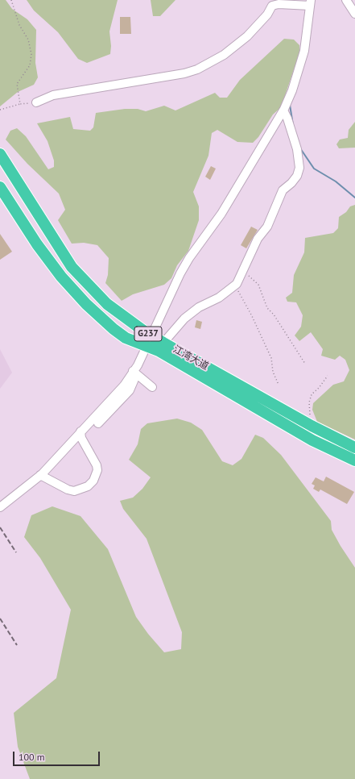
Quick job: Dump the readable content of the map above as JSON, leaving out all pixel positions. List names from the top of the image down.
{
  "streets": {
    "highway": ["G237", "江湾大道"]
  },
  "scale_bar": "100 m"
}
